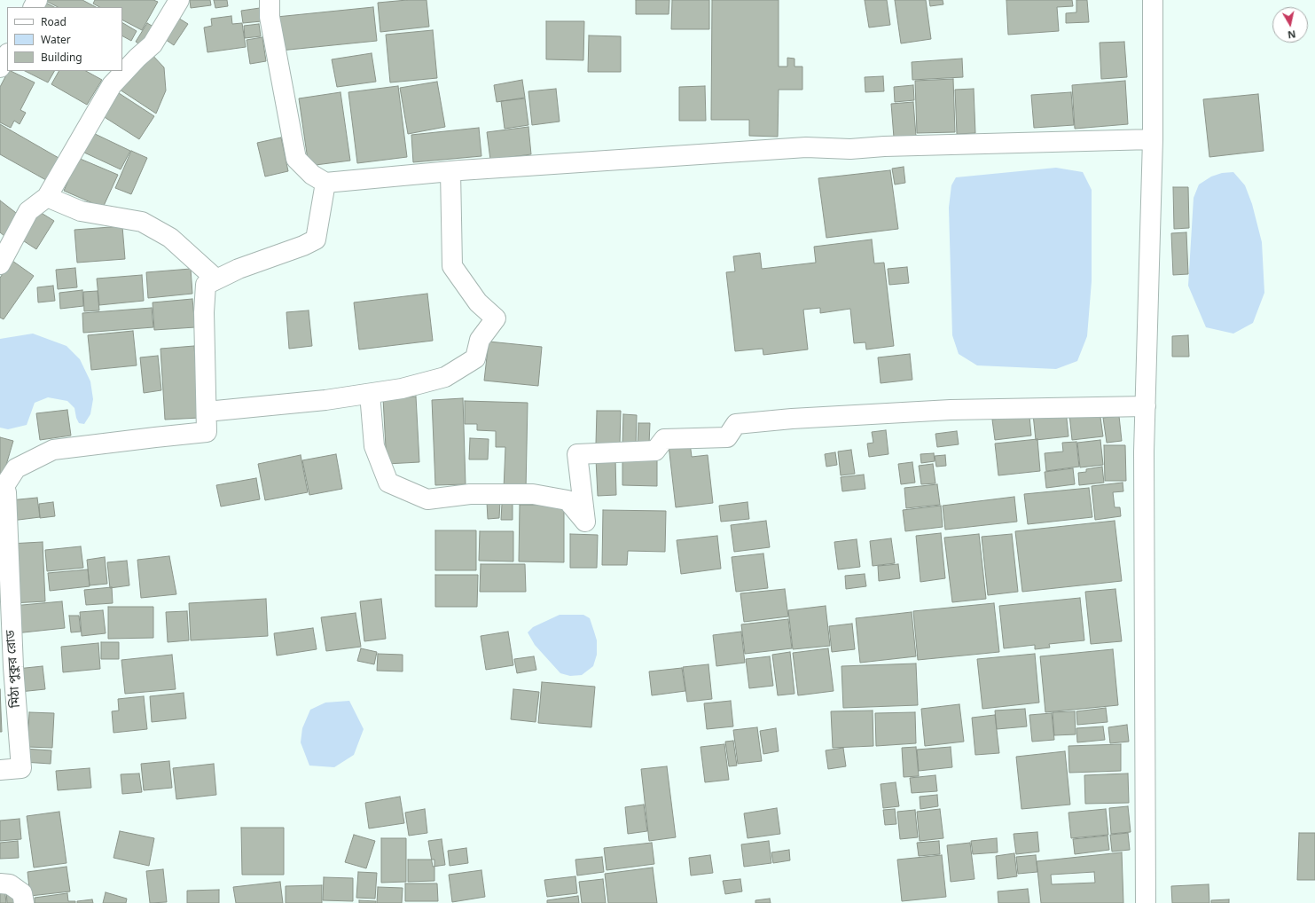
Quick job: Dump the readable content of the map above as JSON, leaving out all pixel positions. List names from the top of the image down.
{
  "streets": {
    "street": ["মিঠা পুকুর রোড"]
  },
  "legend": ["Road", "Water", "Building"],
  "north": "bottom"
}
